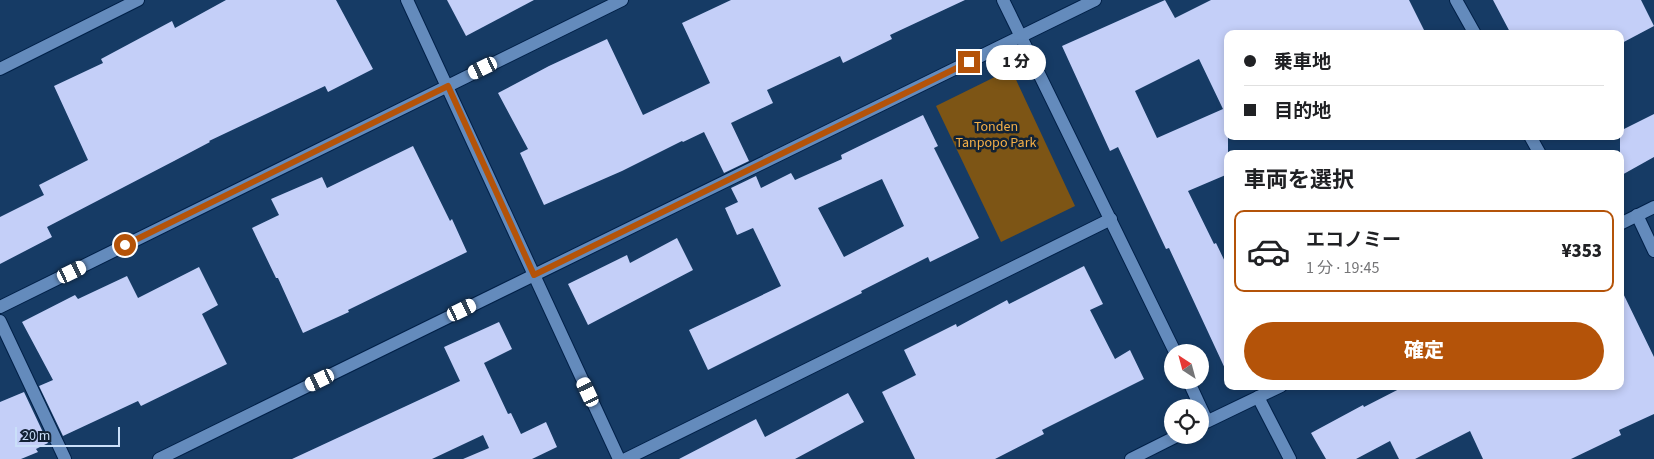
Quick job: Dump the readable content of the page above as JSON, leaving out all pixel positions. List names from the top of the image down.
{
  "parks": ["Tonden Tanpopo Park"],
  "scale_bar": "20 m",
  "north": "top left",
  "page": {
    "banner": ["乗車地", "目的地"],
    "bubble": "1 分",
    "heading": "車両を選択",
    "list": [
      {
        "name": "エコノミー",
        "note": "1 分 · 19:45",
        "value": "¥353"
      }
    ],
    "buttons": "確定",
    "scale": "20 m"
  }
}
